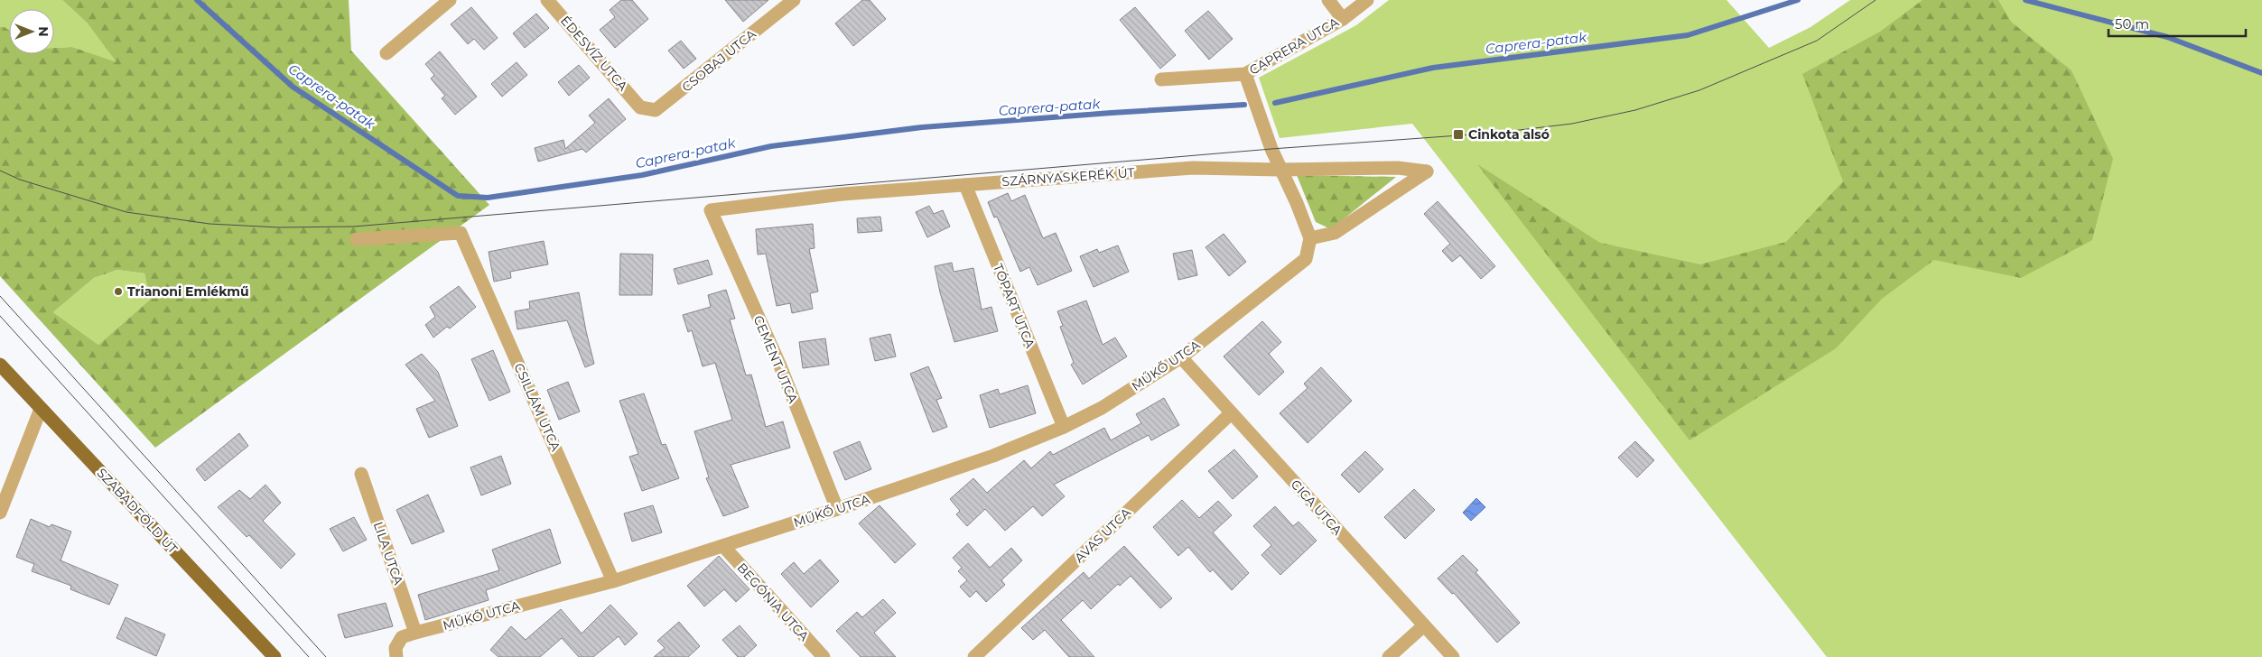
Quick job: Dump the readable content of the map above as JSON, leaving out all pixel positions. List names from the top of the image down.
{
  "streets": {
    "main road": ["SZABADFÖLD ÚT"],
    "street": [
      "CAPRERA UTCA",
      "ÉDESVÍZ UTCA",
      "CSOBAJ UTCA",
      "SZÁRNYASKERÉK ÚT",
      "TÓPART UTCA",
      "CEMENT UTCA",
      "MŰKŐ UTCA",
      "CSILLÁM UTCA",
      "CICA UTCA",
      "AVAS UTCA",
      "LILA UTCA",
      "BEGÓNIA UTCA"
    ]
  },
  "crossings": [
    ["ÉDESVÍZ UTCA", "CSOBAJ UTCA"],
    ["SZÁRNYASKERÉK ÚT", "TÓPART UTCA"],
    ["SZÁRNYASKERÉK ÚT", "CEMENT UTCA"],
    ["SZÁRNYASKERÉK ÚT", "MŰKŐ UTCA"],
    ["TÓPART UTCA", "MŰKŐ UTCA"],
    ["CEMENT UTCA", "MŰKŐ UTCA"],
    ["MŰKŐ UTCA", "CSILLÁM UTCA"],
    ["MŰKŐ UTCA", "CICA UTCA"],
    ["MŰKŐ UTCA", "LILA UTCA"],
    ["MŰKŐ UTCA", "BEGÓNIA UTCA"],
    ["CICA UTCA", "AVAS UTCA"]
  ],
  "water": ["Caprera-patak"],
  "places": {
    "transit": ["Cinkota alsó"],
    "other": ["Trianoni Emlékmű"]
  },
  "scale_bar": "50 m",
  "north": "right"
}
